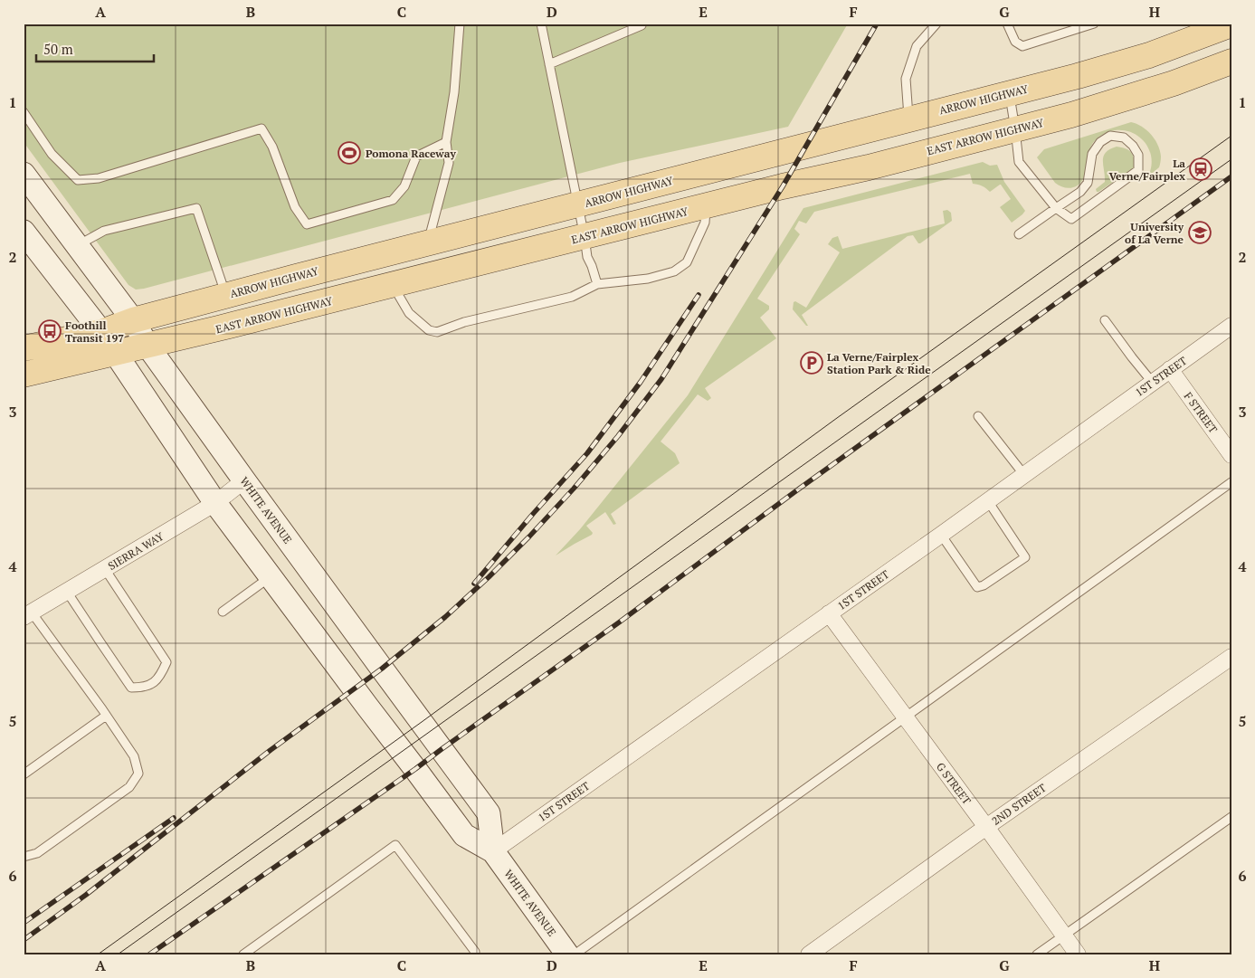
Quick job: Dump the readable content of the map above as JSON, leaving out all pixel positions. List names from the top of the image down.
{
  "streets": {
    "main road": ["ARROW HIGHWAY", "EAST ARROW HIGHWAY", "WHITE AVENUE"],
    "street": [
      "1ST STREET",
      "F STREET",
      "SIERRA WAY",
      "G STREET",
      "2ND STREET"
    ]
  },
  "crossings": [
    ["ARROW HIGHWAY", "WHITE AVENUE"],
    ["EAST ARROW HIGHWAY", "WHITE AVENUE"],
    ["1ST STREET", "F STREET"],
    ["1ST STREET", "WHITE AVENUE"],
    ["1ST STREET", "G STREET"],
    ["WHITE AVENUE", "SIERRA WAY"],
    ["G STREET", "2ND STREET"]
  ],
  "places": {
    "sports": ["Pomona Raceway"],
    "station": ["La Verne/Fairplex"],
    "school or university": ["University of La Verne"],
    "bus stop": ["Foothill Transit 197"],
    "parking": ["La Verne/Fairplex Station Park & Ride"]
  },
  "scale_bar": "50 m",
  "grid": {
    "columns": [
      "A",
      "B",
      "C",
      "D",
      "E",
      "F",
      "G",
      "H"
    ],
    "rows": [
      "1",
      "2",
      "3",
      "4",
      "5",
      "6"
    ]
  }
}
